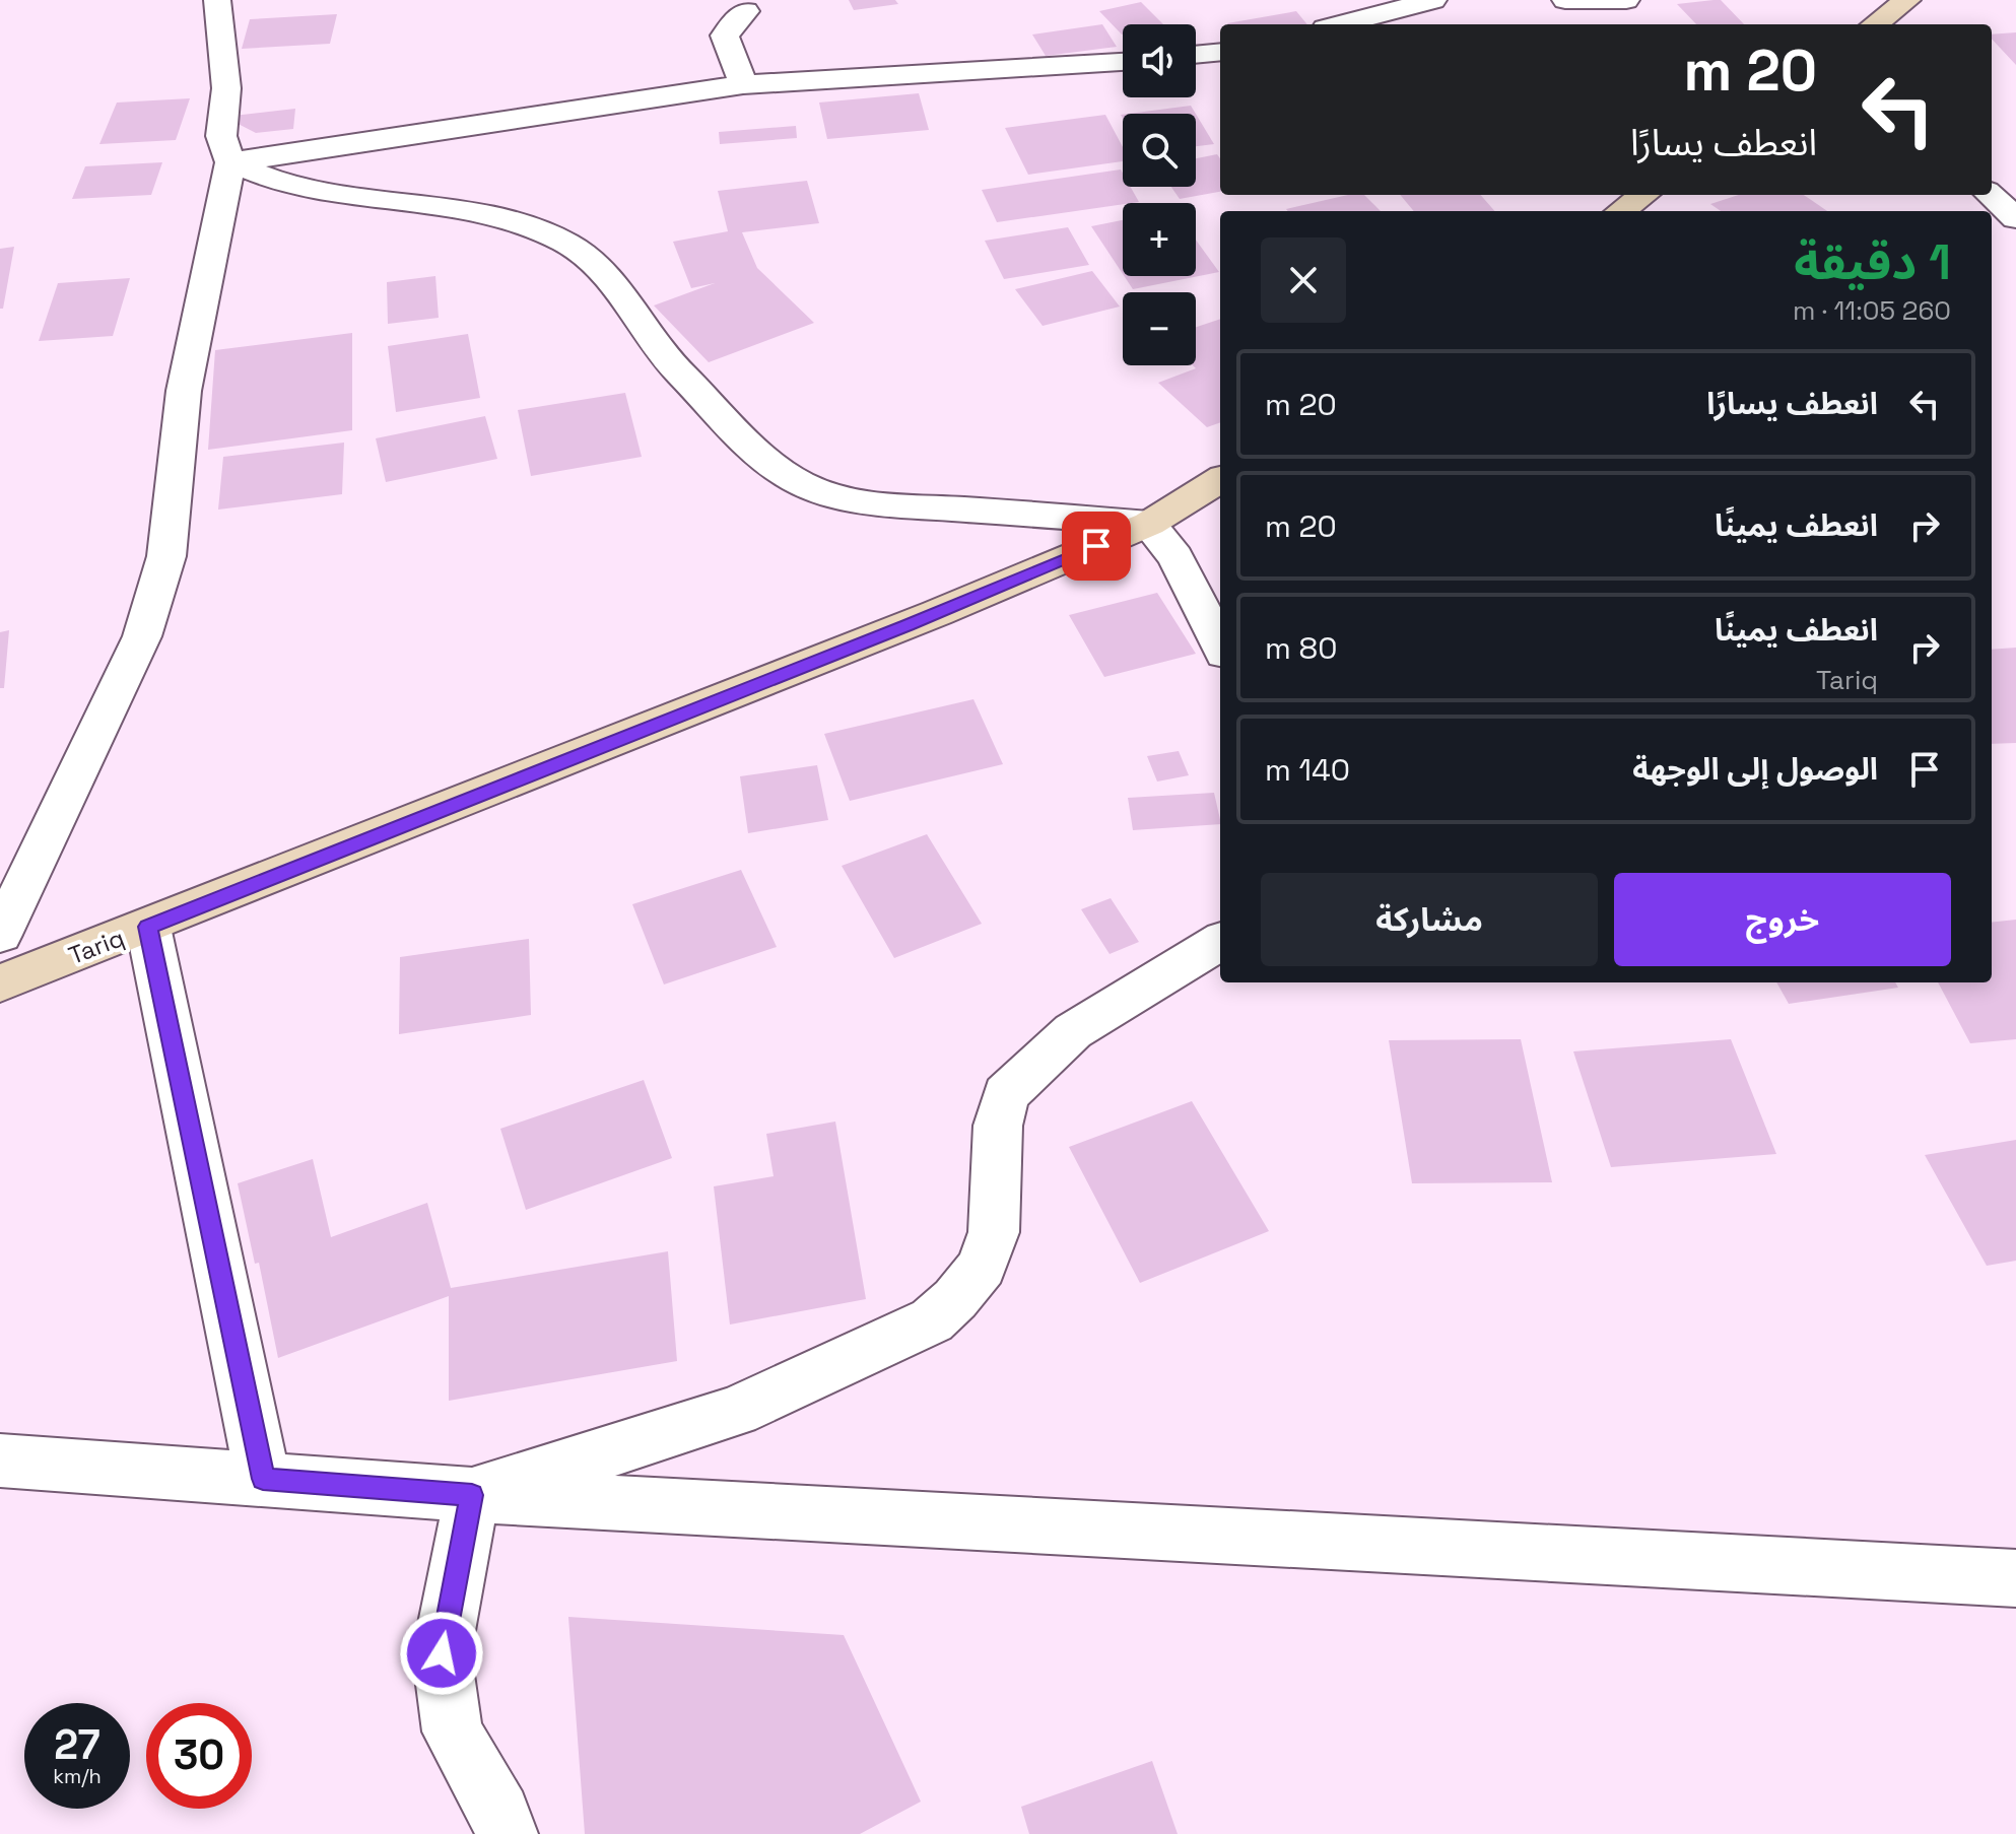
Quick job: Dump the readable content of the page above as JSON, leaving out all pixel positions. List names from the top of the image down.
{
  "streets": {
    "main road": ["Tariq"]
  },
  "page": {
    "map_buttons": ["+", "−"],
    "turn": ["20 m", "انعطف يسارًا"],
    "heading": ["1 دقيقة", "260 m · 11:05"],
    "list": [
      {
        "name": "انعطف يسارًا",
        "value": "20 m"
      },
      {
        "name": "انعطف يمينًا",
        "value": "20 m"
      },
      {
        "name": "انعطف يمينًا",
        "note": "Tariq",
        "value": "80 m"
      },
      {
        "name": "الوصول إلى الوجهة",
        "value": "140 m"
      }
    ],
    "buttons": ["خروج", "مشاركة"],
    "speed": "27 km/h",
    "limit": "30"
  }
}
